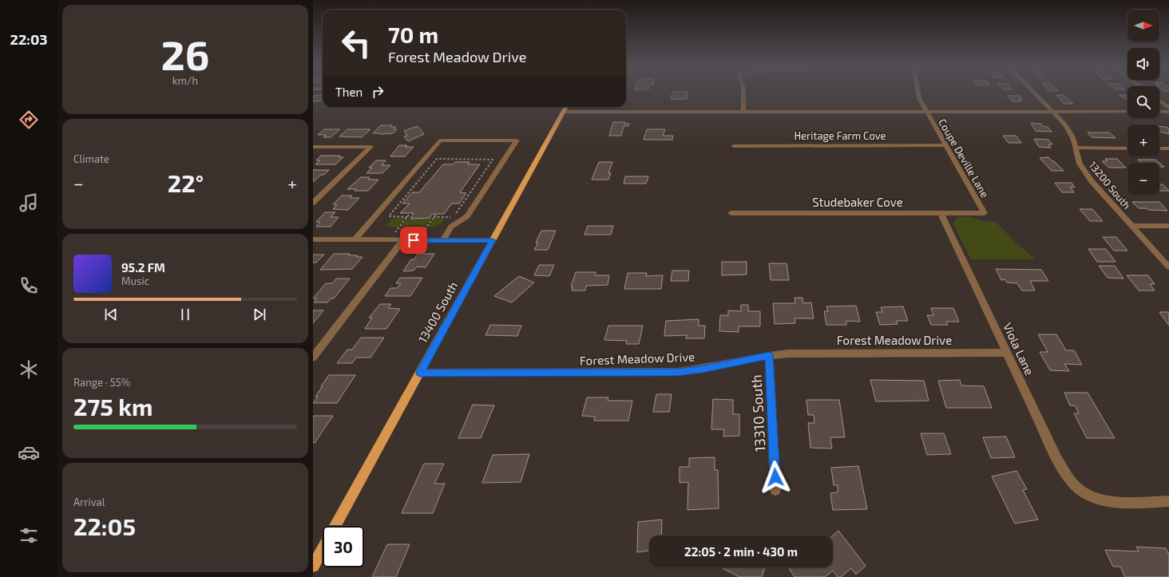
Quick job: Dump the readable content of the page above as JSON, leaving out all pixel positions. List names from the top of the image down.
{
  "streets": {
    "main road": ["13400 South"],
    "street": [
      "Heritage Farm Cove",
      "Coupe Deville Lane",
      "13200 South",
      "Studebaker Cove",
      "Forest Meadow Drive",
      "Viola Lane",
      "13310 South"
    ]
  },
  "crossings": [
    ["Heritage Farm Cove", "Coupe Deville Lane"],
    ["Coupe Deville Lane", "Studebaker Cove"],
    ["Studebaker Cove", "Viola Lane"],
    ["13400 South", "Forest Meadow Drive"],
    ["Forest Meadow Drive", "Viola Lane"],
    ["Forest Meadow Drive", "13310 South"]
  ],
  "north": "right",
  "page": {
    "tabs": "22:03",
    "tile": [
      ["26", "km/h"],
      "Climate",
      ["Range · 55%", "275 km"],
      ["Arrival", "22:05"]
    ],
    "map_buttons": ["+", "−"],
    "turn": ["70 m", "Forest Meadow Drive"],
    "then": "Then",
    "heat": ["−", "22°", "+"],
    "song": ["95.2 FM", "Music"],
    "limit": "30",
    "trip": "22:05 · 2 min · 430 m"
  }
}
